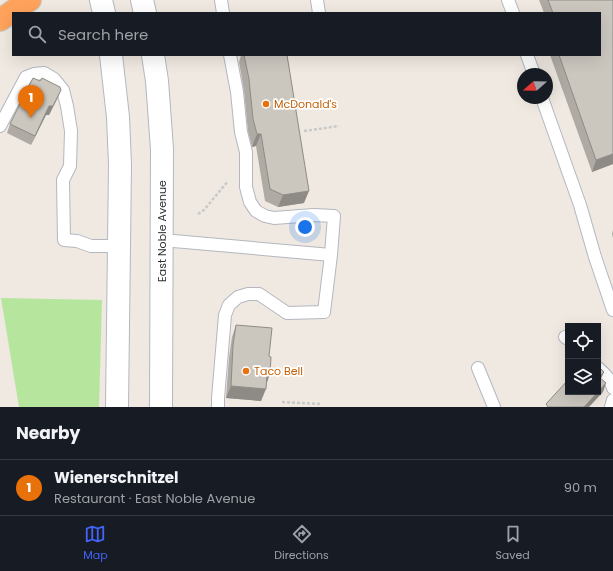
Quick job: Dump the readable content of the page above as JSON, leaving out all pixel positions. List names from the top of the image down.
{
  "streets": {
    "main road": ["East Noble Avenue"]
  },
  "places": ["McDonald's", "Taco Bell"],
  "north": "left",
  "page": {
    "search": "Search here",
    "pins": "1",
    "heading": "Nearby",
    "list": [
      {
        "mark": "1",
        "name": "Wienerschnitzel",
        "note": "Restaurant · East Noble Avenue",
        "value": "90 m"
      }
    ],
    "nav": ["Map", "Directions", "Saved"]
  }
}
